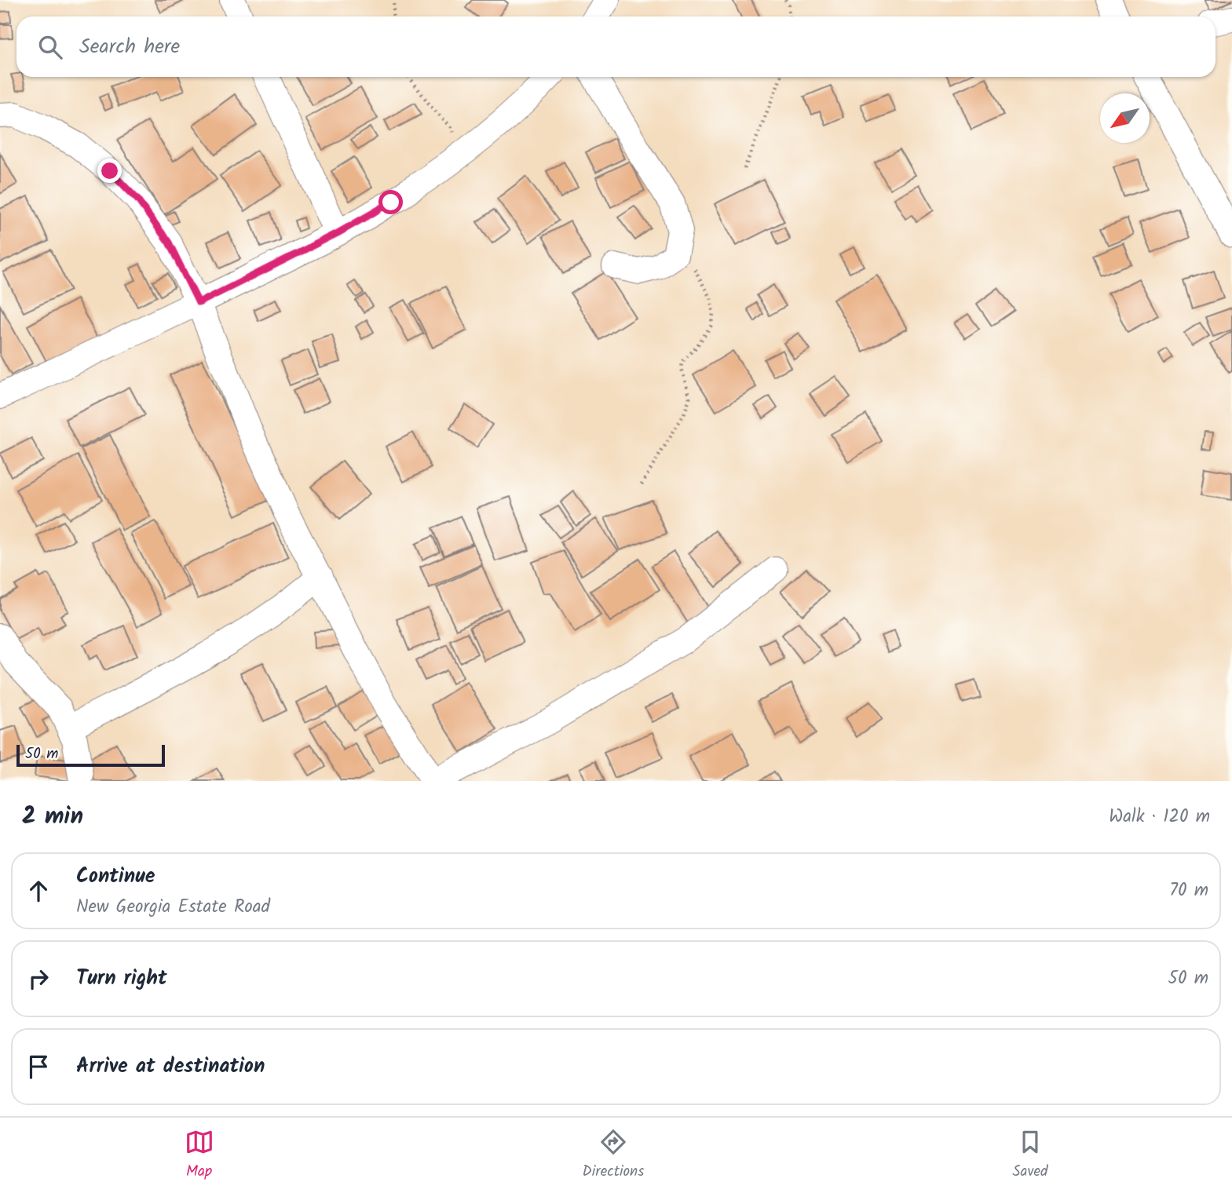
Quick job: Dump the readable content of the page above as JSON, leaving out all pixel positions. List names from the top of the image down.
{
  "scale_bar": "50 m",
  "north": "bottom left",
  "page": {
    "search": "Search here",
    "scale": "50 m",
    "heading": ["2 min", "Walk · 120 m"],
    "list": [
      ["Continue", "New Georgia Estate Road", "70 m"],
      ["Turn right", "50 m"],
      "Arrive at destination"
    ],
    "nav": ["Map", "Directions", "Saved"]
  }
}
